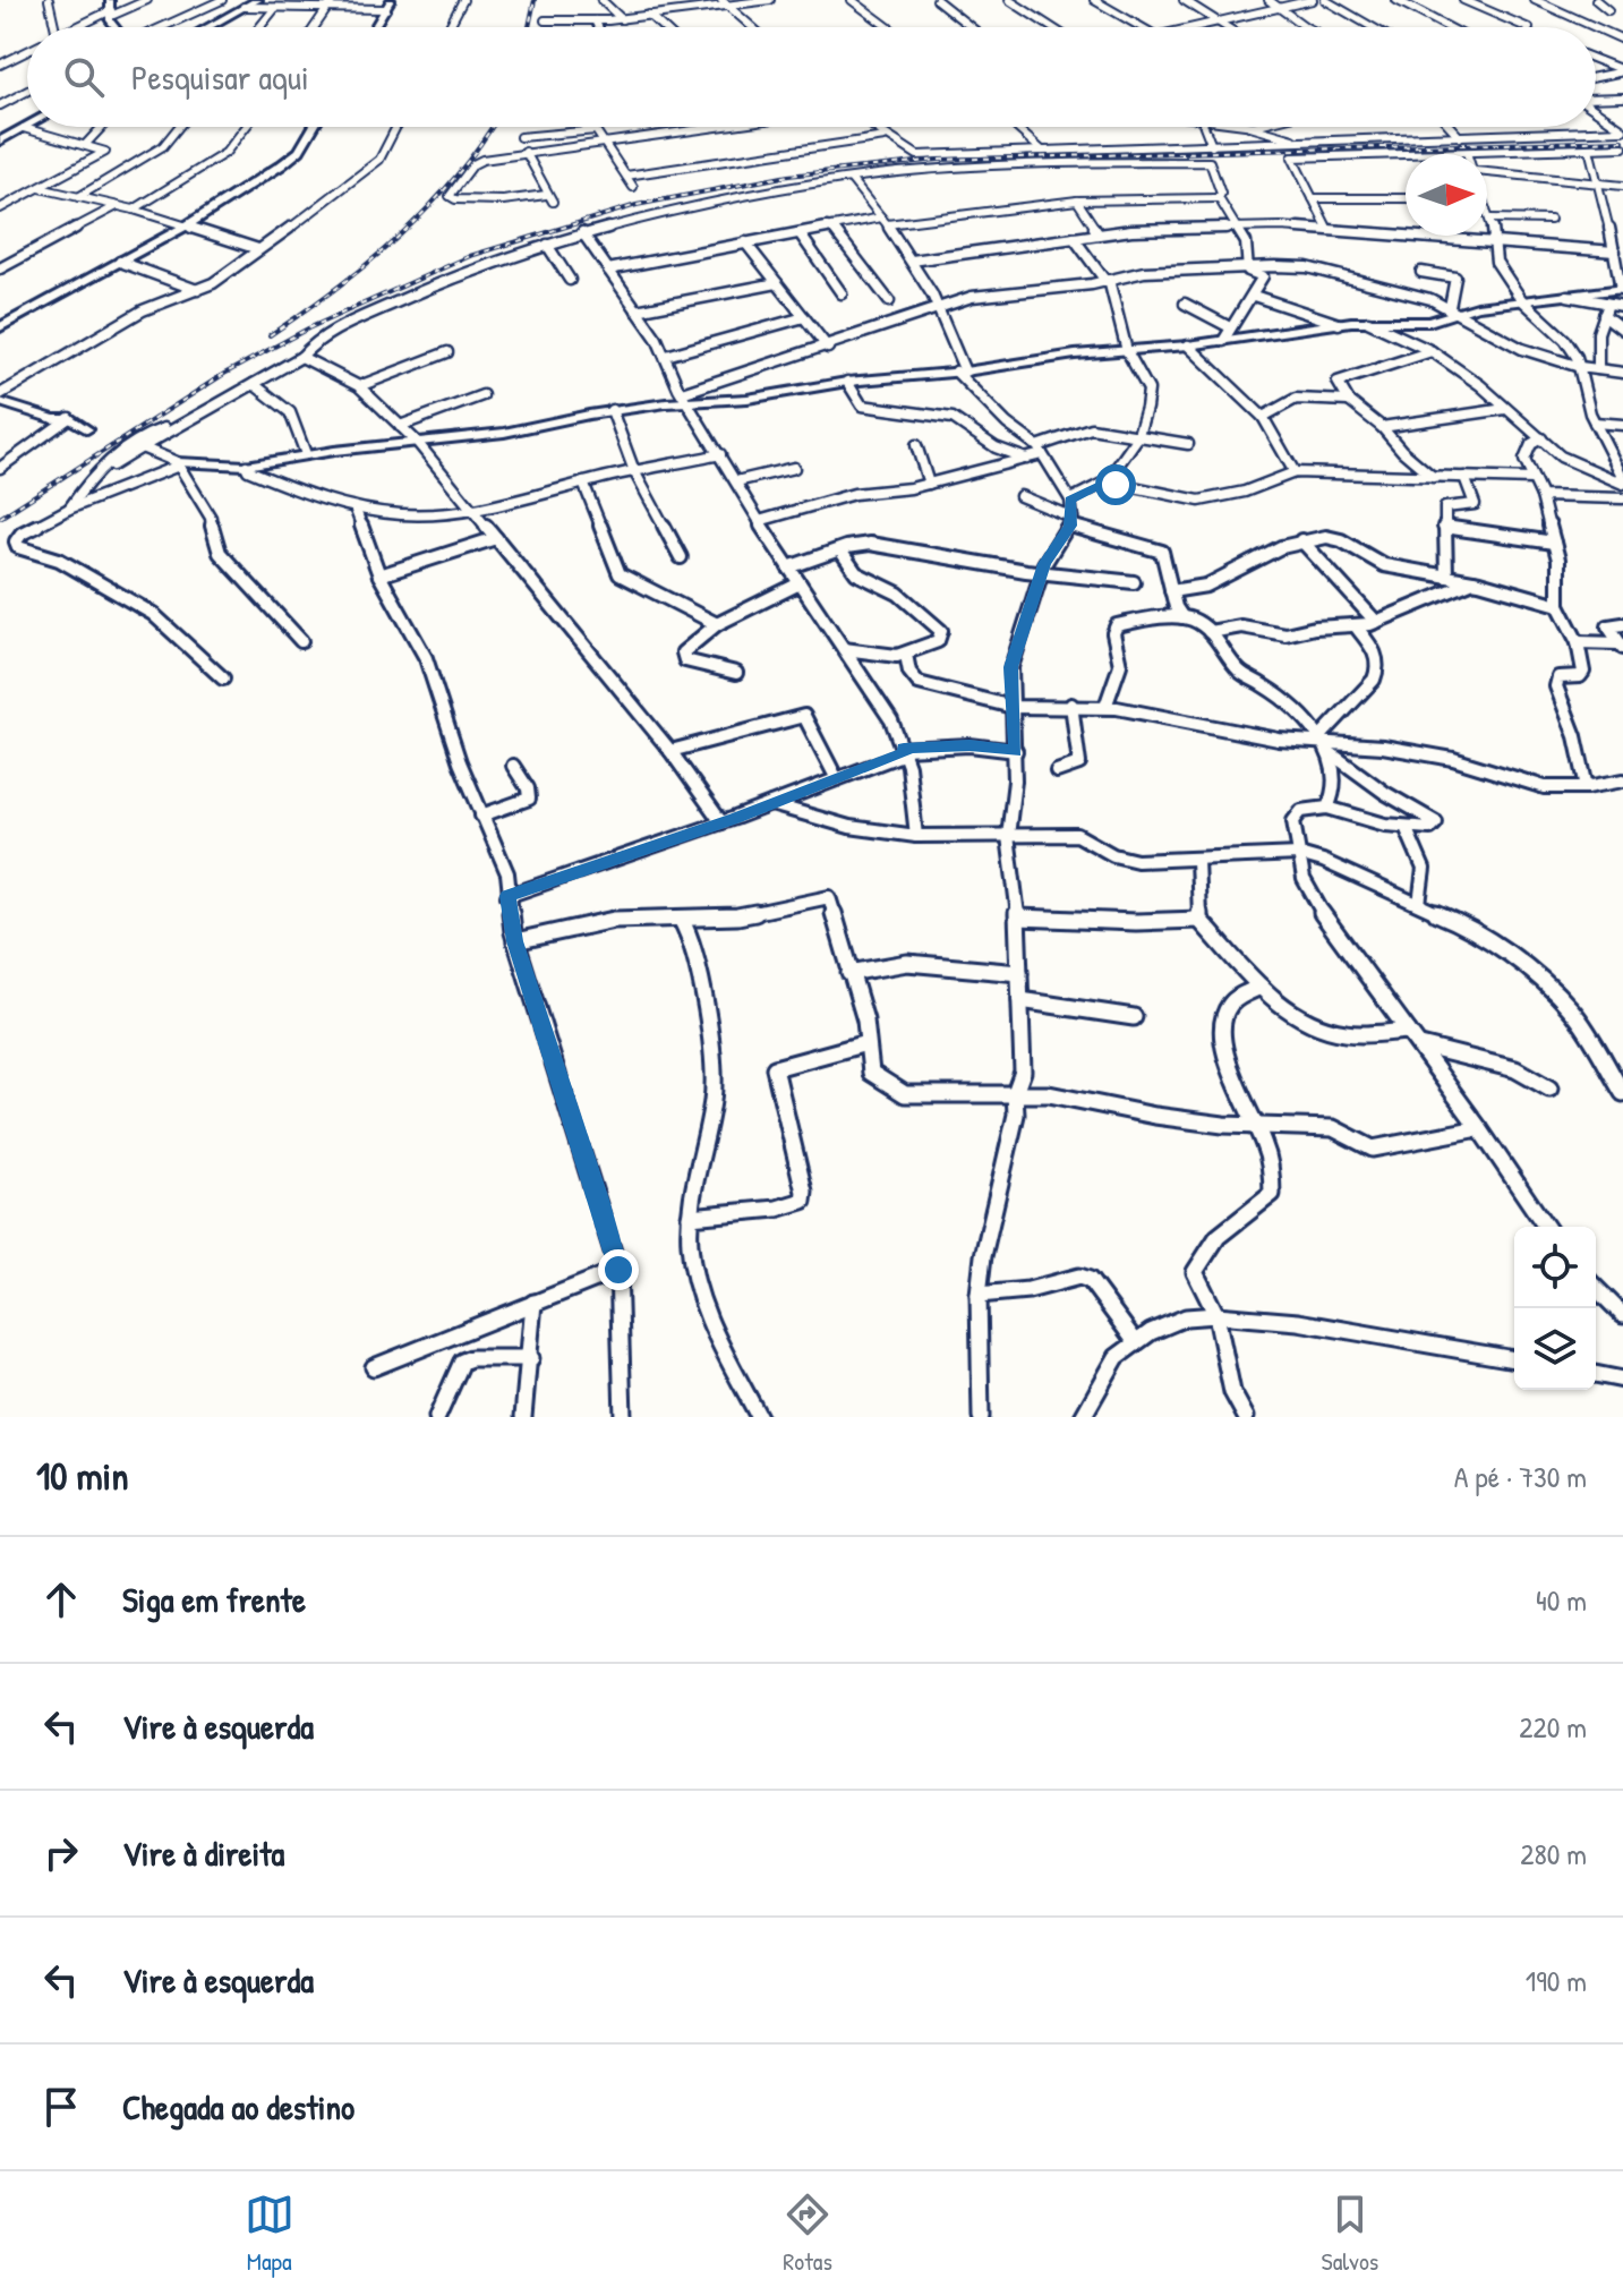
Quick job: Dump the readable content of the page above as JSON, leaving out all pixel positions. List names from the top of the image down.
{
  "north": "right",
  "page": {
    "search": "Pesquisar aqui",
    "heading": ["10 min", "A pé · 730 m"],
    "list": [
      ["Siga em frente", "40 m"],
      ["Vire à esquerda", "220 m"],
      ["Vire à direita", "280 m"],
      ["Vire à esquerda", "190 m"],
      "Chegada ao destino"
    ],
    "nav": ["Mapa", "Rotas", "Salvos"]
  }
}
